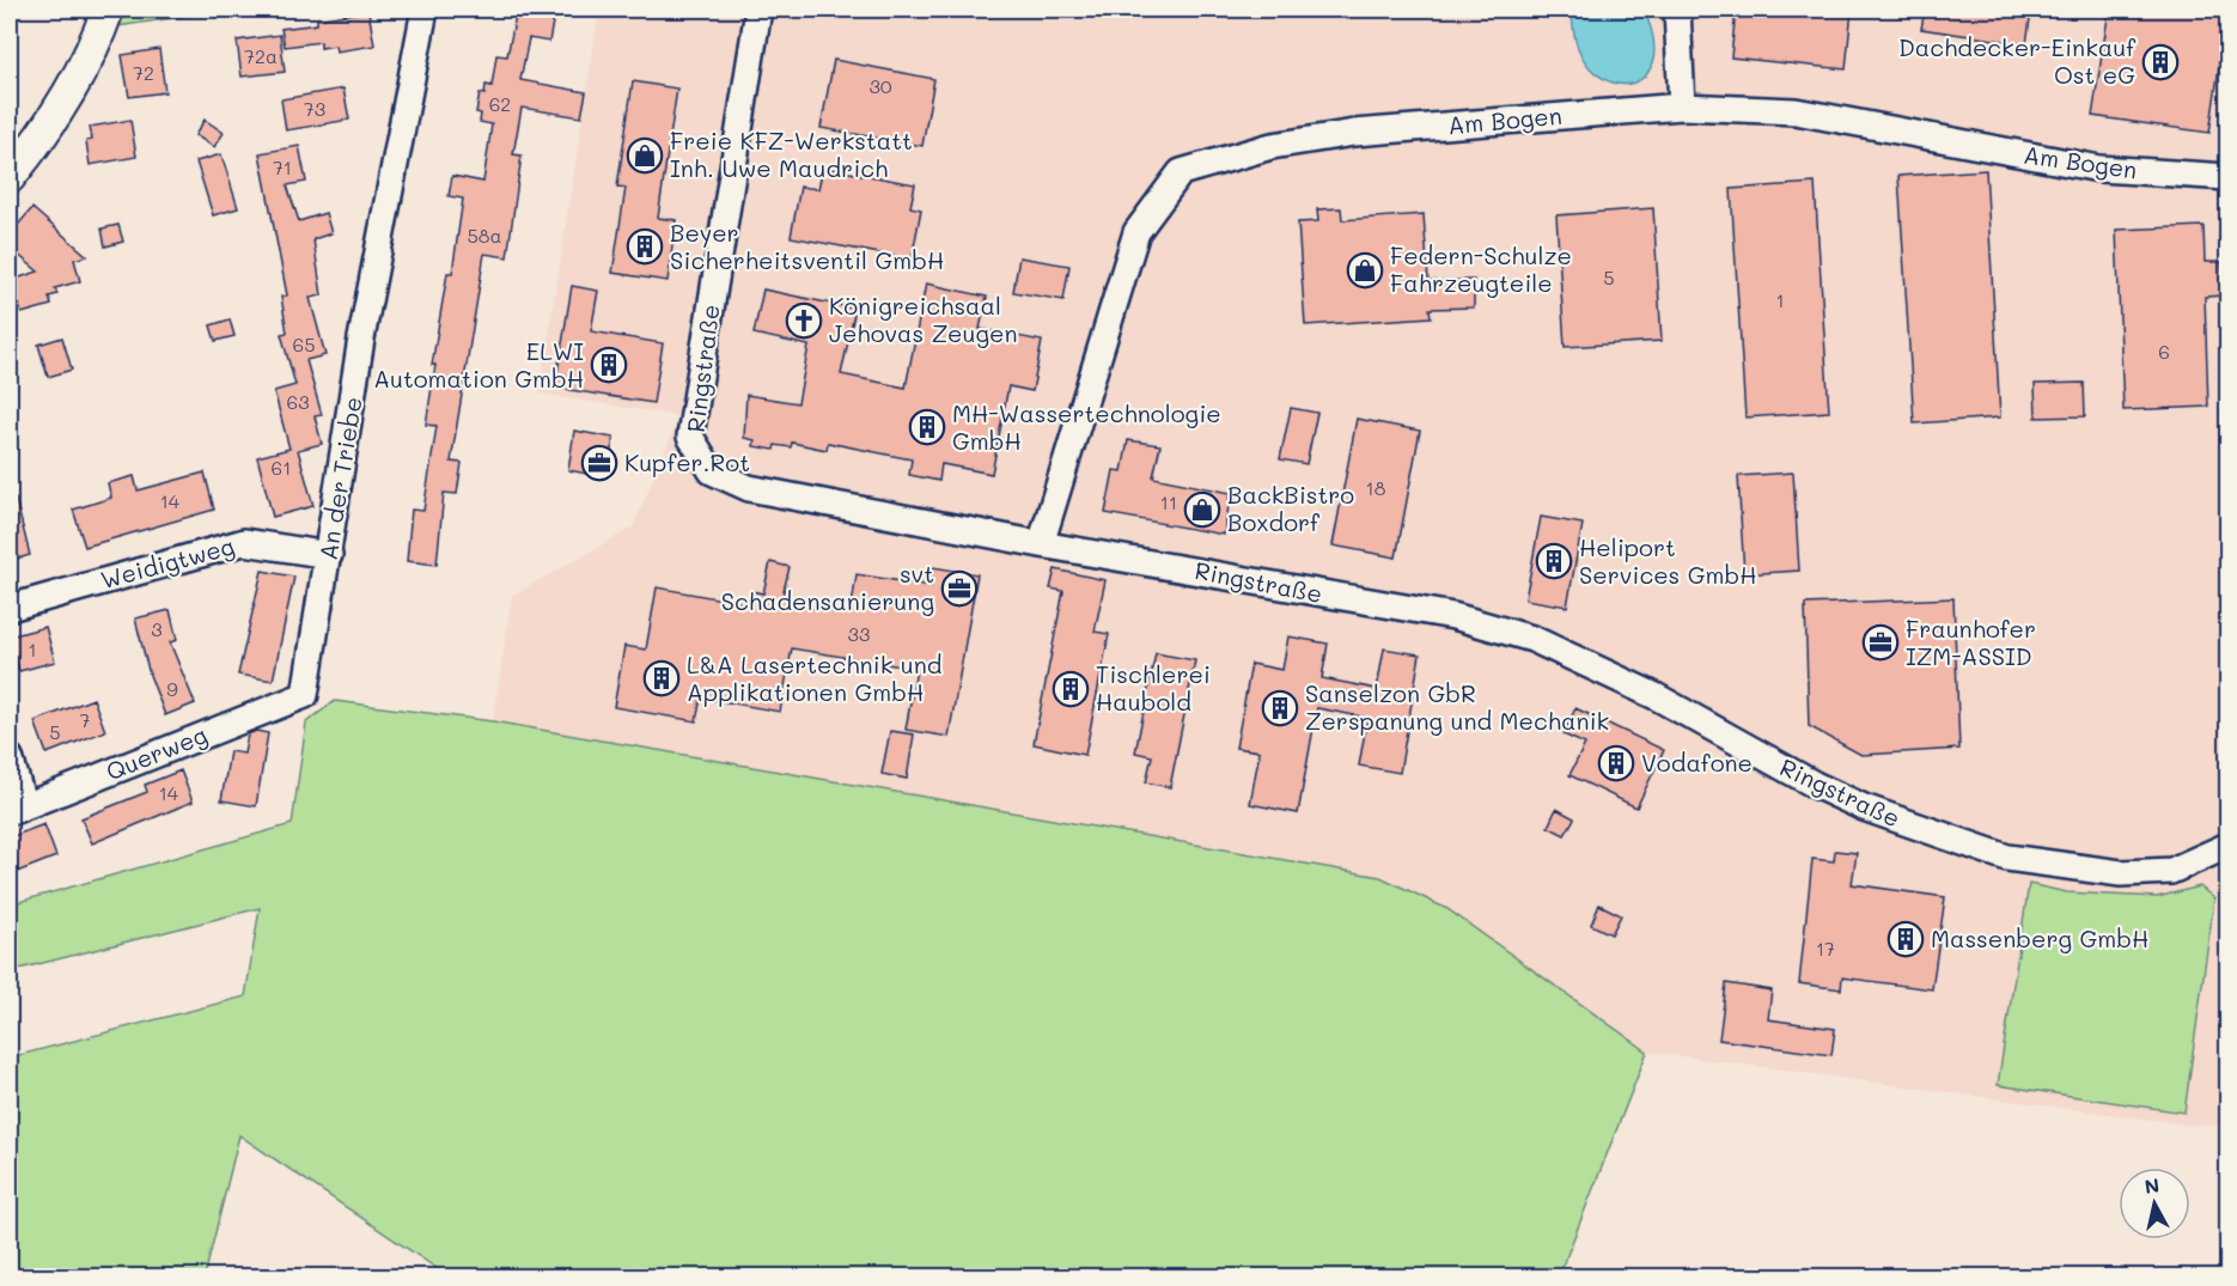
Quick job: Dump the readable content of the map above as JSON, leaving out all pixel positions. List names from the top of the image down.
{
  "streets": {
    "street": [
      "Am Bogen",
      "Ringstraße",
      "An der Triebe",
      "Weidigtweg",
      "Querweg"
    ]
  },
  "crossings": [
    ["Am Bogen", "Ringstraße"],
    ["An der Triebe", "Weidigtweg"],
    ["An der Triebe", "Querweg"]
  ],
  "places": {
    "building": [
      "Dachdecker-Einkauf Ost eG",
      "Beyer Sicherheitsventil GmbH",
      "ELWI Automation GmbH",
      "MH-Wassertechnologie GmbH",
      "Heliport Services GmbH",
      "L&A Lasertechnik und Applikationen GmbH",
      "Tischlerei Haubold",
      "Sanselzon GbR Zerspanung und Mechanik",
      "Vodafone",
      "Massenberg GmbH"
    ],
    "shop": ["Freie KFZ-Werkstatt Inh. Uwe Maudrich", "Federn-Schulze Fahrzeugteile", "BackBistro Boxdorf"],
    "church": ["Königreichsaal Jehovas Zeugen"],
    "office": ["Kupfer.Rot", "svt Schadensanierung", "Fraunhofer IZM-ASSID"]
  },
  "house_numbers": [
    "72a",
    "72",
    "30",
    "62",
    "73",
    "71",
    "58a",
    "5",
    "1",
    "65",
    "6",
    "63",
    "61",
    "18",
    "14",
    "11",
    "3",
    "33",
    "1",
    "9",
    "7",
    "5",
    "14",
    "17"
  ],
  "north": "top"
}
